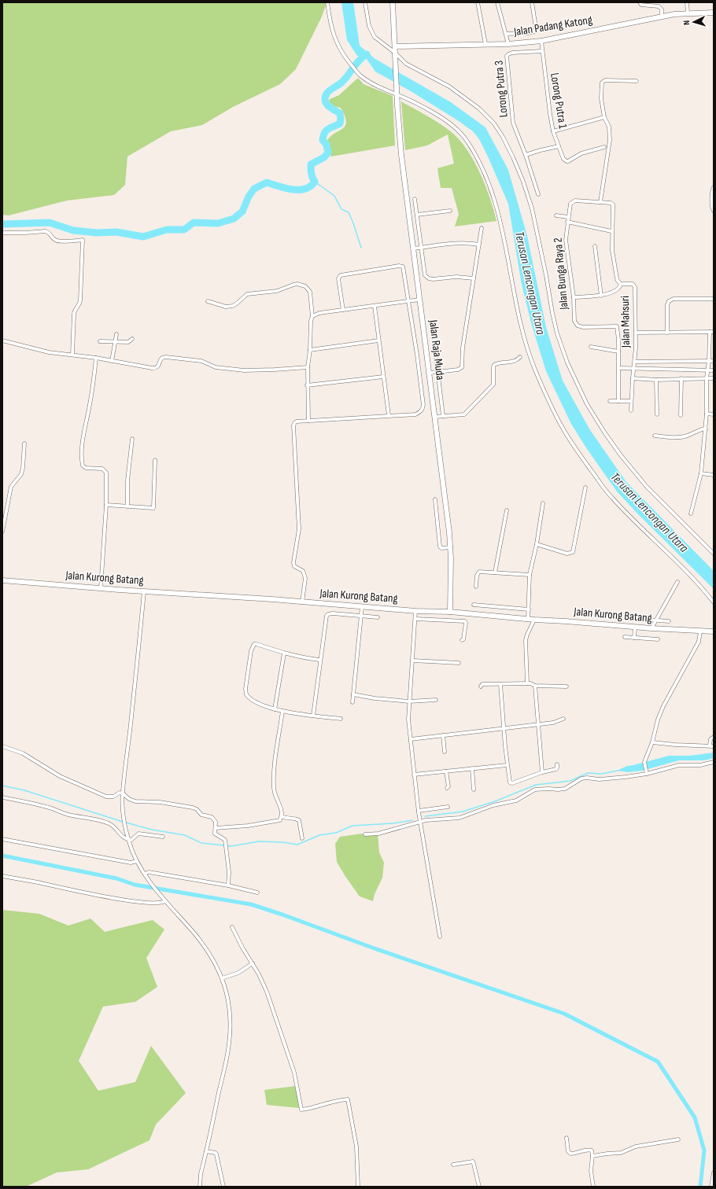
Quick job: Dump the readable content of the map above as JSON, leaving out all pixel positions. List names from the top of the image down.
{
  "streets": {
    "street": [
      "Jalan Padang Katong",
      "Lorong Putra 3",
      "Lorong Putra 1",
      "Jalan Bunga Raya 2",
      "Jalan Mahsuri",
      "Jalan Raja Muda",
      "Jalan Kurong Batang"
    ]
  },
  "crossings": [
    ["Jalan Padang Katong", "Lorong Putra 1"],
    ["Jalan Padang Katong", "Jalan Raja Muda"],
    ["Lorong Putra 3", "Lorong Putra 1"],
    ["Jalan Raja Muda", "Jalan Kurong Batang"]
  ],
  "water": ["Terusan Lencongan Utara"],
  "north": "left"
}
